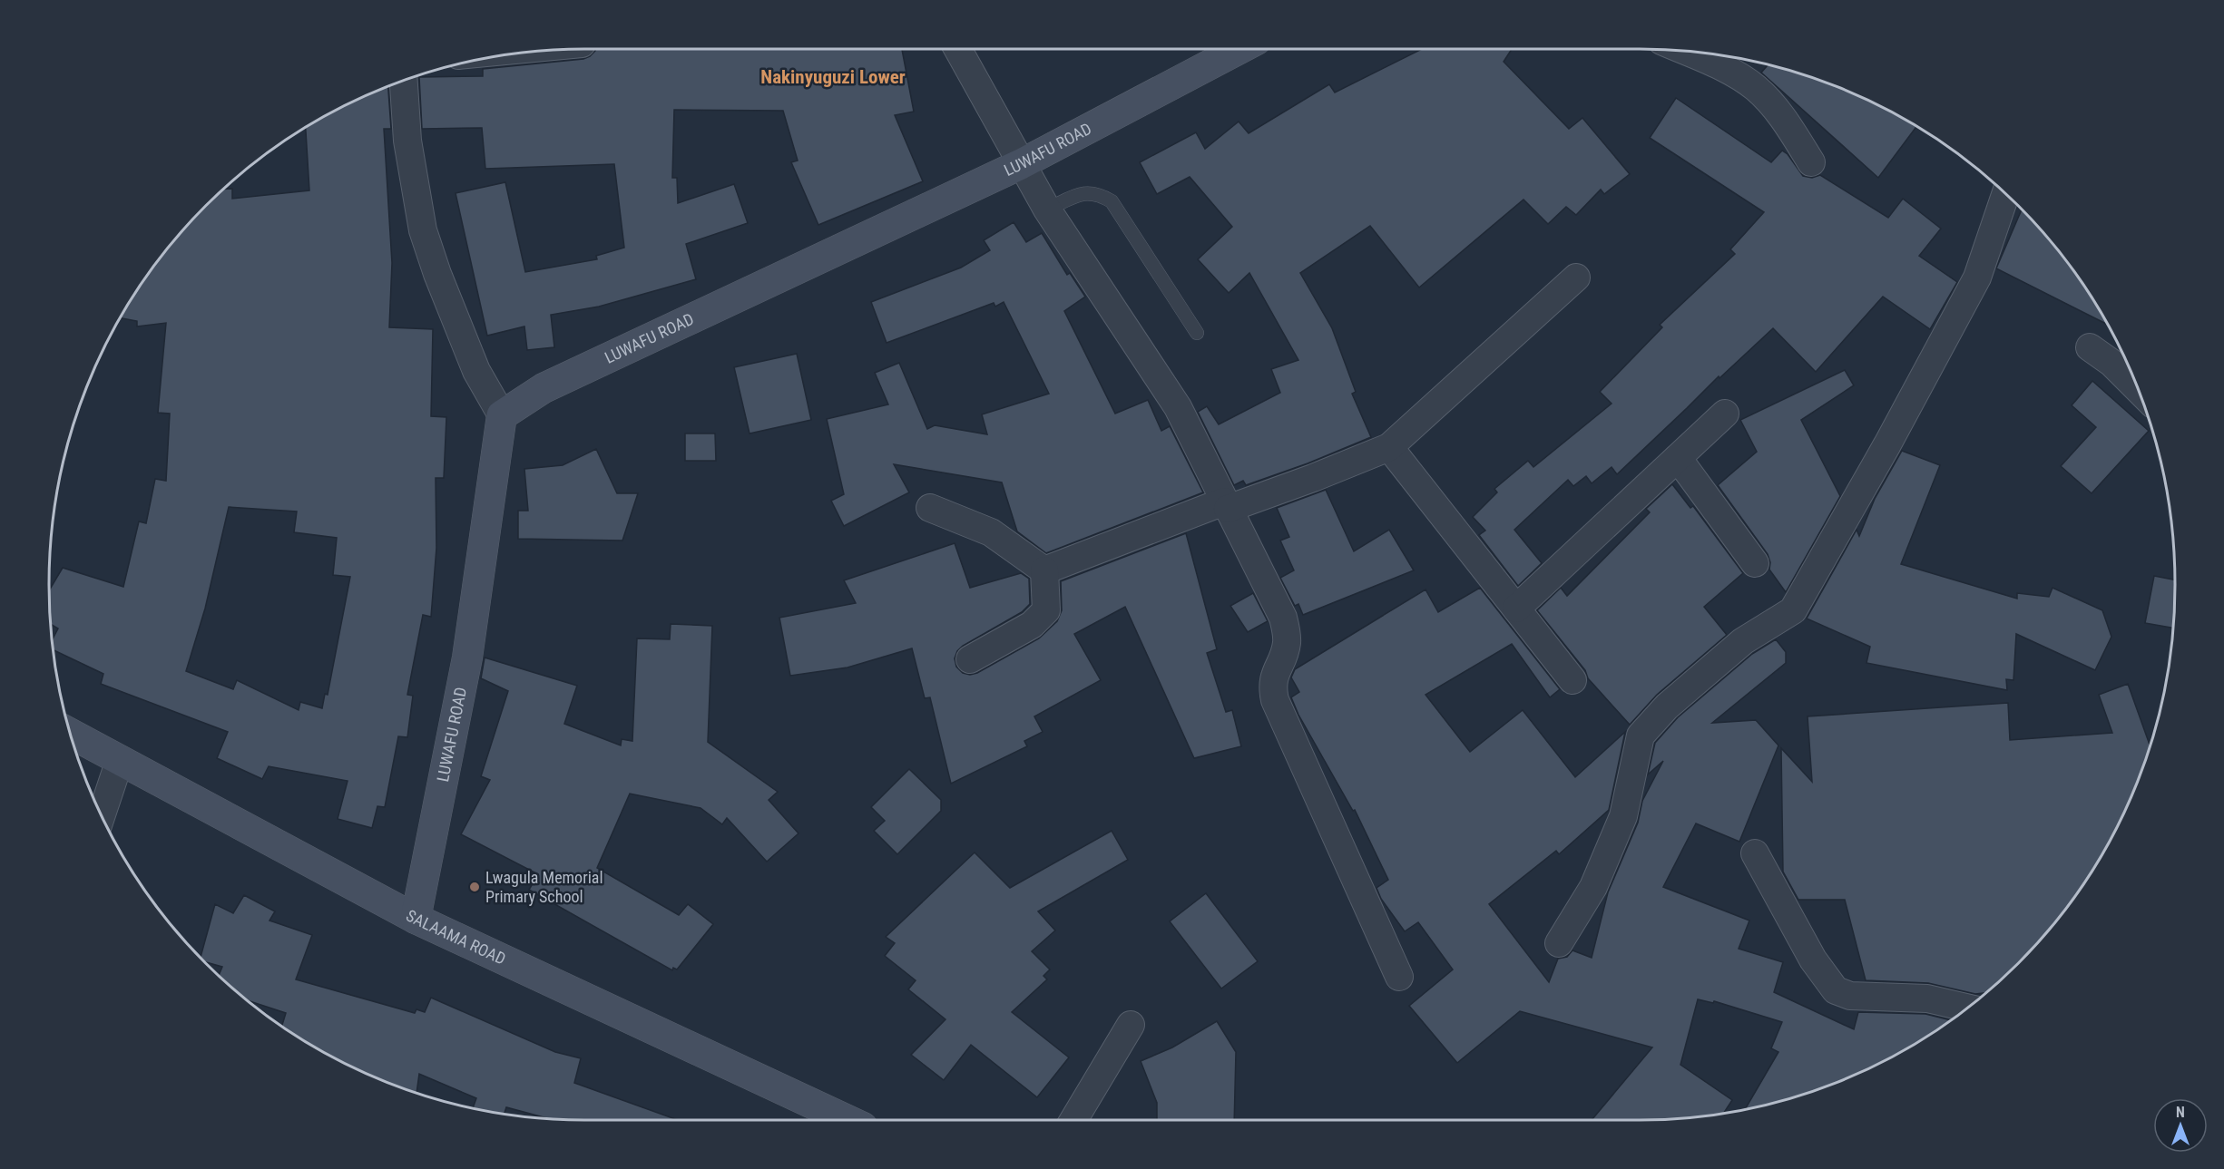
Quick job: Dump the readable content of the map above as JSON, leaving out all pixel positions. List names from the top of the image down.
{
  "streets": {
    "street": ["LUWAFU ROAD", "SALAAMA ROAD"]
  },
  "crossings": [
    ["LUWAFU ROAD", "SALAAMA ROAD"]
  ],
  "districts": ["Nakinyuguzi Lower"],
  "places": ["Lwagula Memorial Primary School"],
  "north": "top"
}
